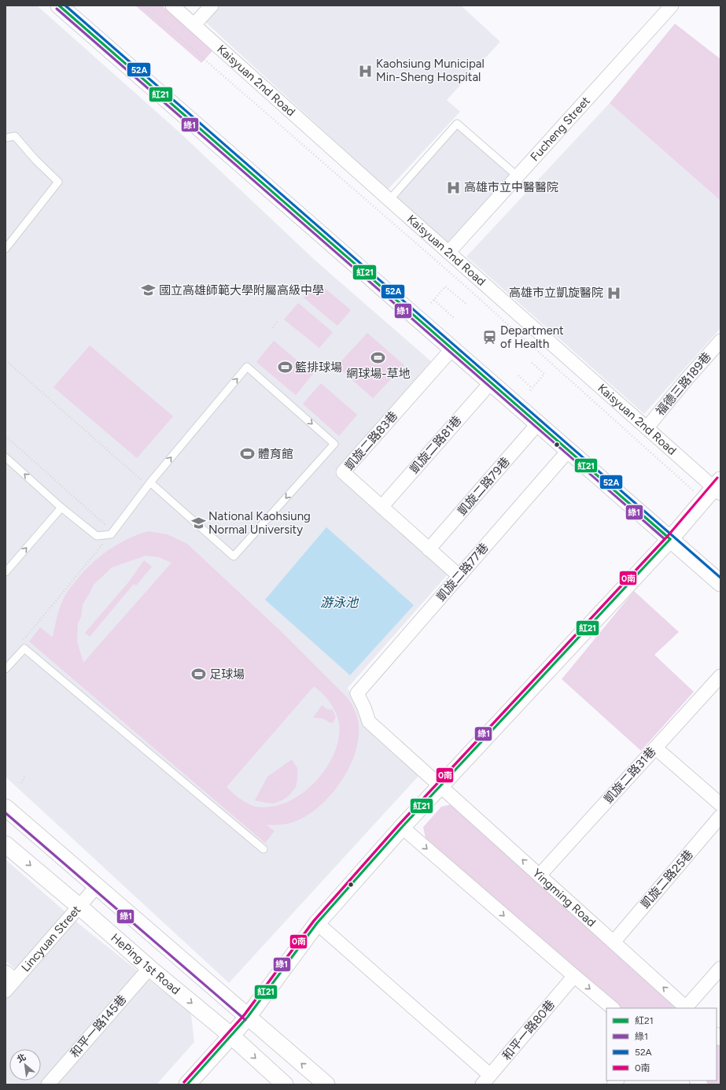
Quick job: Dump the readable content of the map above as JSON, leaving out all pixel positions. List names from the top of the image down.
{
  "streets": {
    "street": [
      "Kaisyuan 2nd Road",
      "Fucheng Street",
      "福德三路189巷",
      "凱旋二路83巷",
      "凱旋二路81巷",
      "凱旋二路79巷",
      "凱旋二路77巷",
      "凱旋二路31巷",
      "凱旋二路25巷",
      "Yingming Road",
      "Lincyuan Street",
      "HePing 1st Road",
      "和平一路145巷",
      "和平一路80巷"
    ]
  },
  "crossings": [
    ["Kaisyuan 2nd Road", "Fucheng Street"],
    ["Kaisyuan 2nd Road", "福德三路189巷"],
    ["凱旋二路83巷", "凱旋二路81巷"],
    ["凱旋二路83巷", "凱旋二路79巷"],
    ["凱旋二路83巷", "凱旋二路77巷"],
    ["凱旋二路77巷", "Yingming Road"],
    ["凱旋二路31巷", "Yingming Road"],
    ["凱旋二路25巷", "Yingming Road"],
    ["Lincyuan Street", "HePing 1st Road"],
    ["HePing 1st Road", "和平一路145巷"]
  ],
  "water": ["游泳池"],
  "places": {
    "hospital": ["Kaohsiung Municipal Min-Sheng Hospital", "高雄市立中醫醫院", "高雄市立凱旋醫院"],
    "school or university": ["國立高雄師範大學附屬高級中學", "National Kaohsiung Normal University"],
    "station": ["Department of Health"],
    "sports": [
      "網球場-草地",
      "籃排球場",
      "體育館",
      "足球場"
    ]
  },
  "lines": [
    "transit line 紅21",
    "transit line 52A",
    "transit line 綠1",
    "transit line 0南"
  ],
  "legend": [
    "紅21",
    "綠1",
    "52A",
    "0南"
  ],
  "north": "top left"
}
